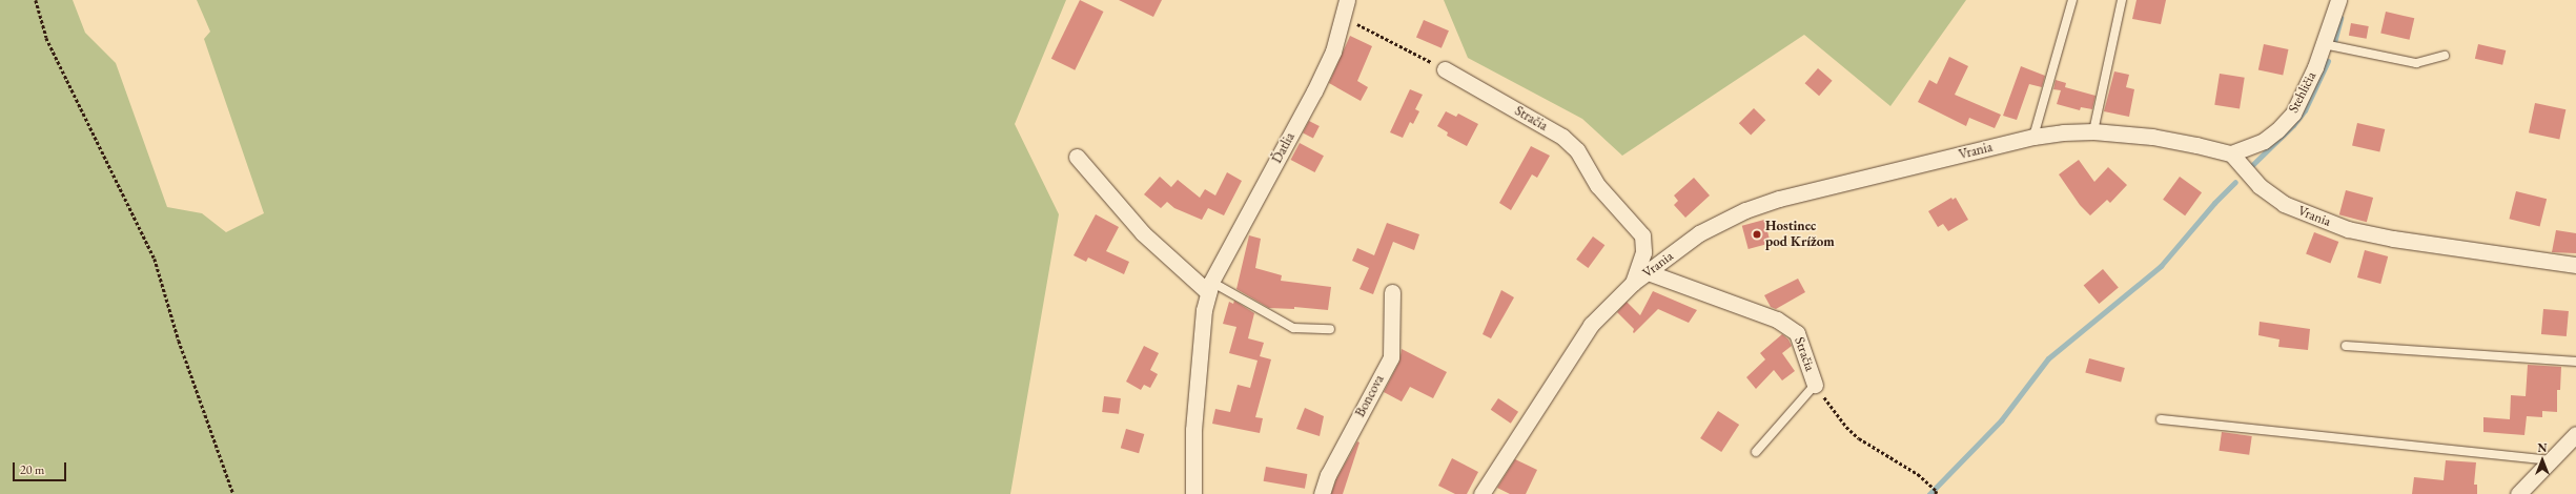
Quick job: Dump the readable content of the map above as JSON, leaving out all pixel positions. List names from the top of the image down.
{
  "streets": {
    "street": [
      "Stehličia",
      "Stračia",
      "Ďatlia",
      "Vrania",
      "Boncova"
    ]
  },
  "crossings": [
    ["Stehličia", "Vrania"],
    ["Stračia", "Vrania"]
  ],
  "places": ["Hostinec pod Krížom"],
  "scale_bar": "20 m",
  "north": "top"
}
